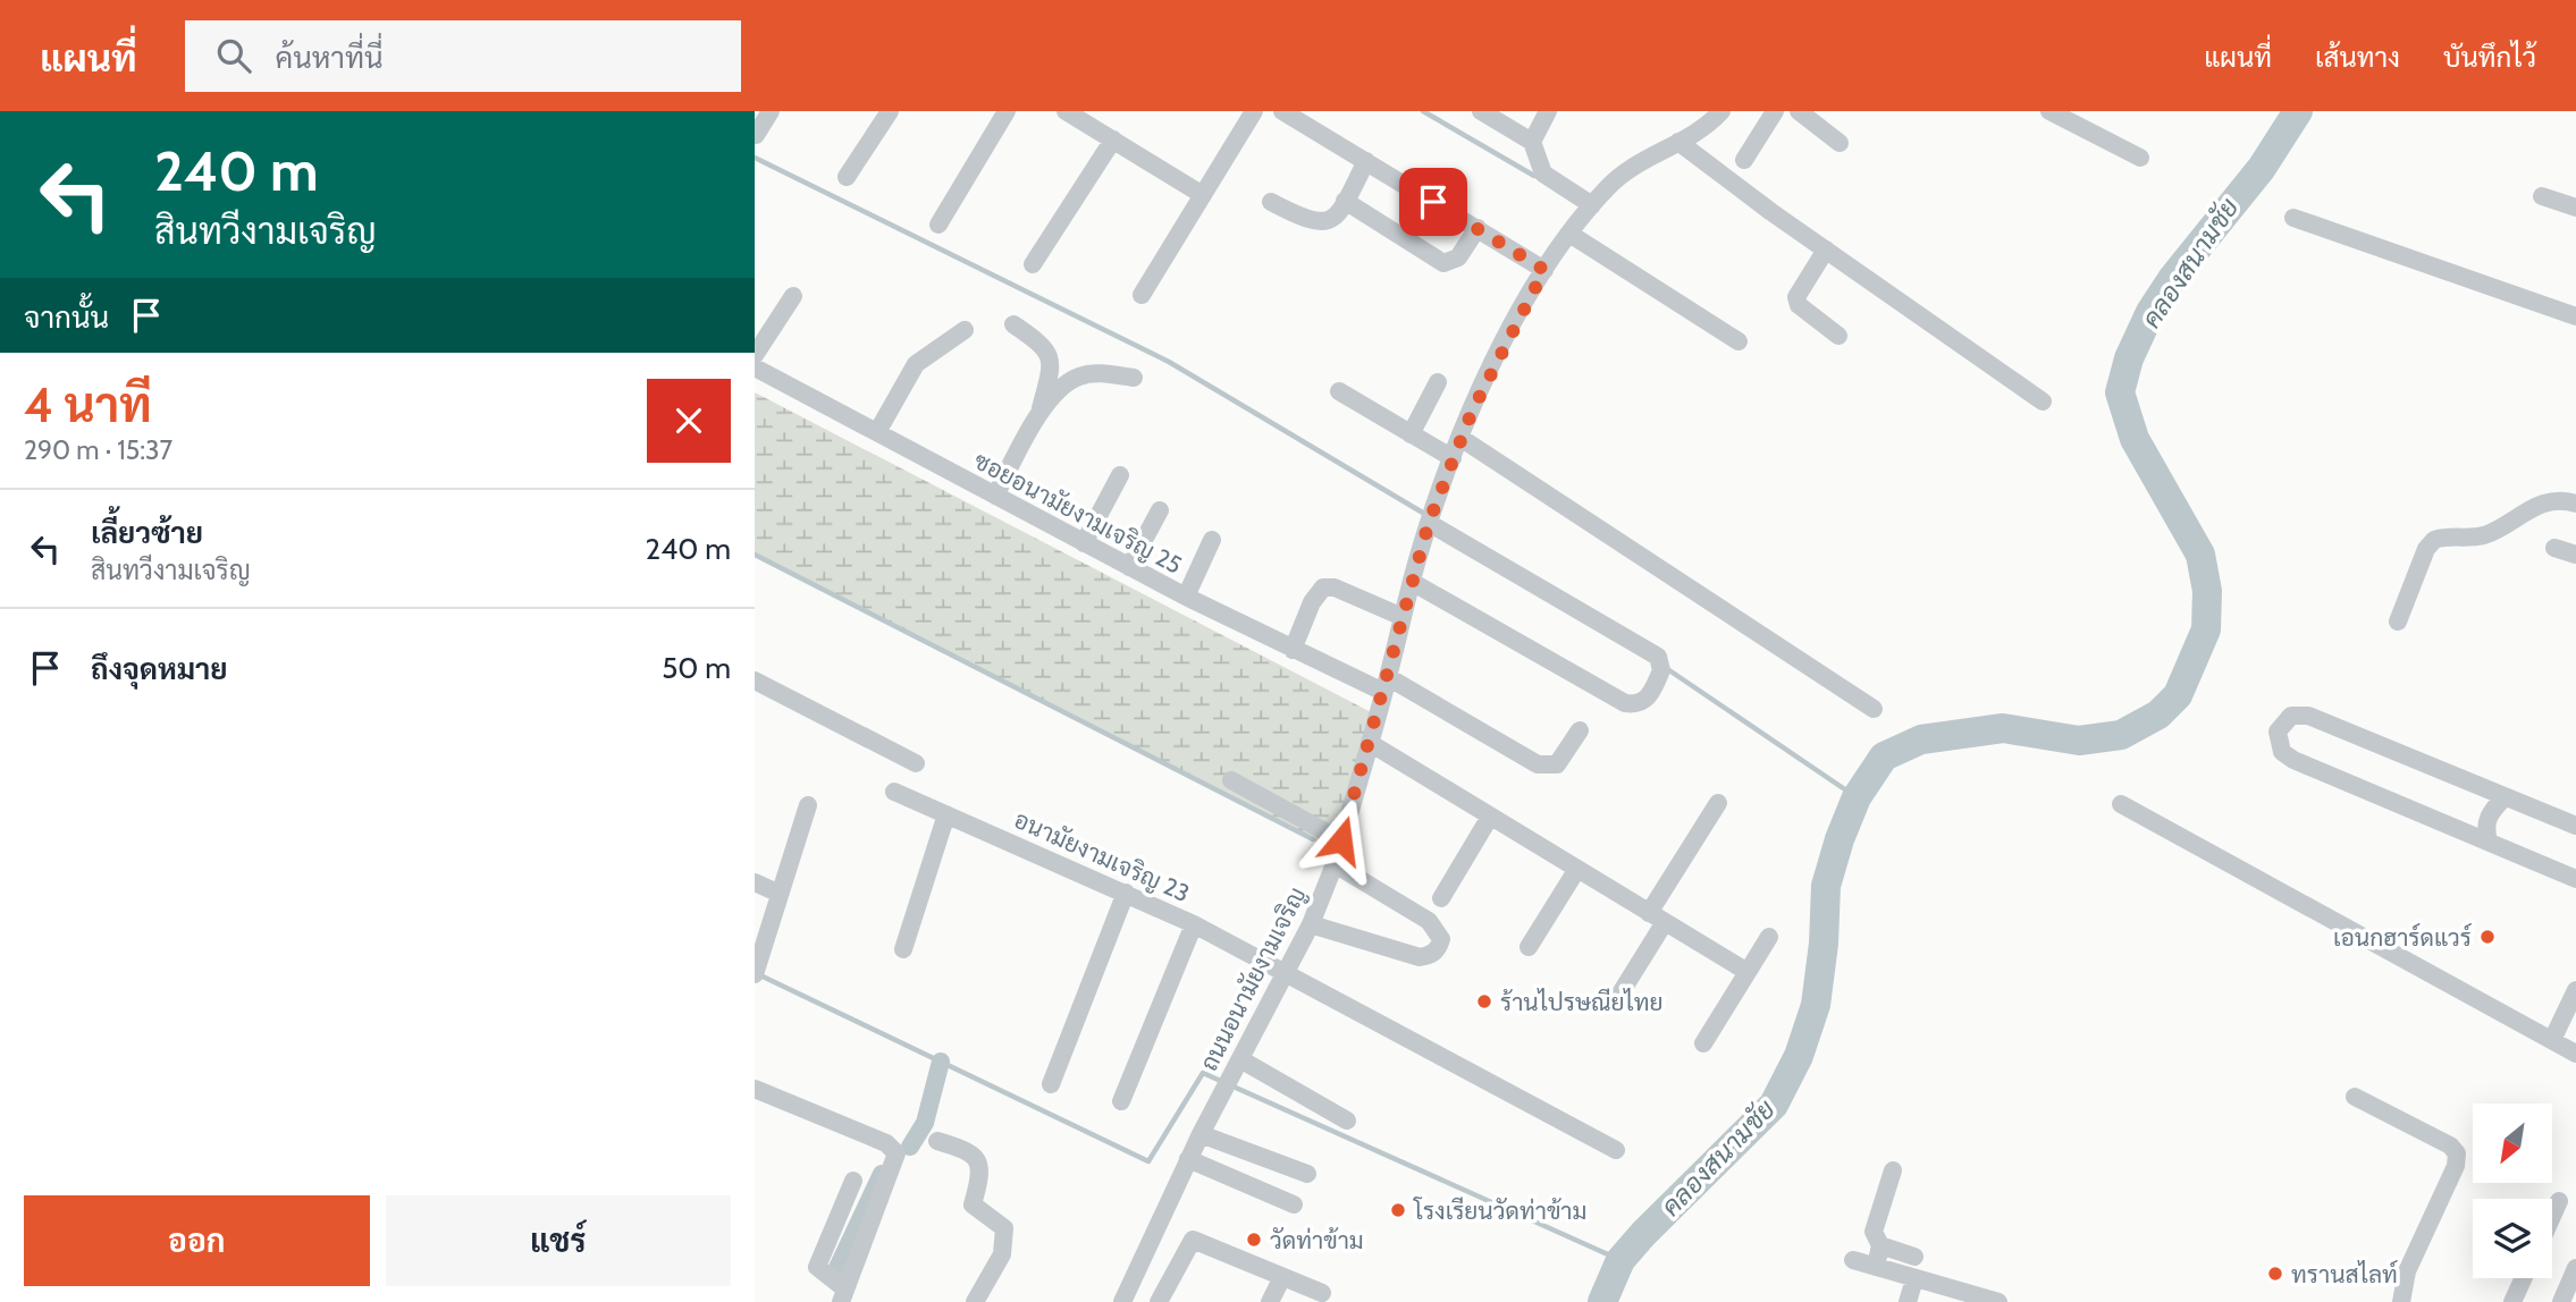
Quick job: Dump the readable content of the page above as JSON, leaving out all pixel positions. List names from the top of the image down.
{
  "streets": {
    "street": ["ซอยอนามัยงามเจริญ 25", "อนามัยงามเจริญ 23", "ถนนอนามัยงามเจริญ"]
  },
  "crossings": [
    ["ซอยอนามัยงามเจริญ 25", "ถนนอนามัยงามเจริญ"],
    ["อนามัยงามเจริญ 23", "ถนนอนามัยงามเจริญ"]
  ],
  "water": ["คลองสนามชัย"],
  "places": [
    "เอนกฮาร์ดแวร์",
    "ร้านไปรษณียไทย",
    "โรงเรียนวัดท่าข้าม",
    "วัดท่าข้าม",
    "ทรานสไลท์"
  ],
  "north": "bottom left",
  "page": {
    "header": "แผนที่",
    "search": "ค้นหาที่นี่",
    "nav": ["แผนที่", "เส้นทาง", "บันทึกไว้"],
    "turn": ["240 m", "สินทวีงามเจริญ"],
    "then": "จากนั้น",
    "heading": ["4 นาที", "290 m · 15:37"],
    "list": [
      {
        "name": "เลี้ยวซ้าย",
        "note": "สินทวีงามเจริญ",
        "value": "240 m"
      },
      {
        "name": "ถึงจุดหมาย",
        "value": "50 m"
      }
    ],
    "buttons": ["ออก", "แชร์"]
  }
}
